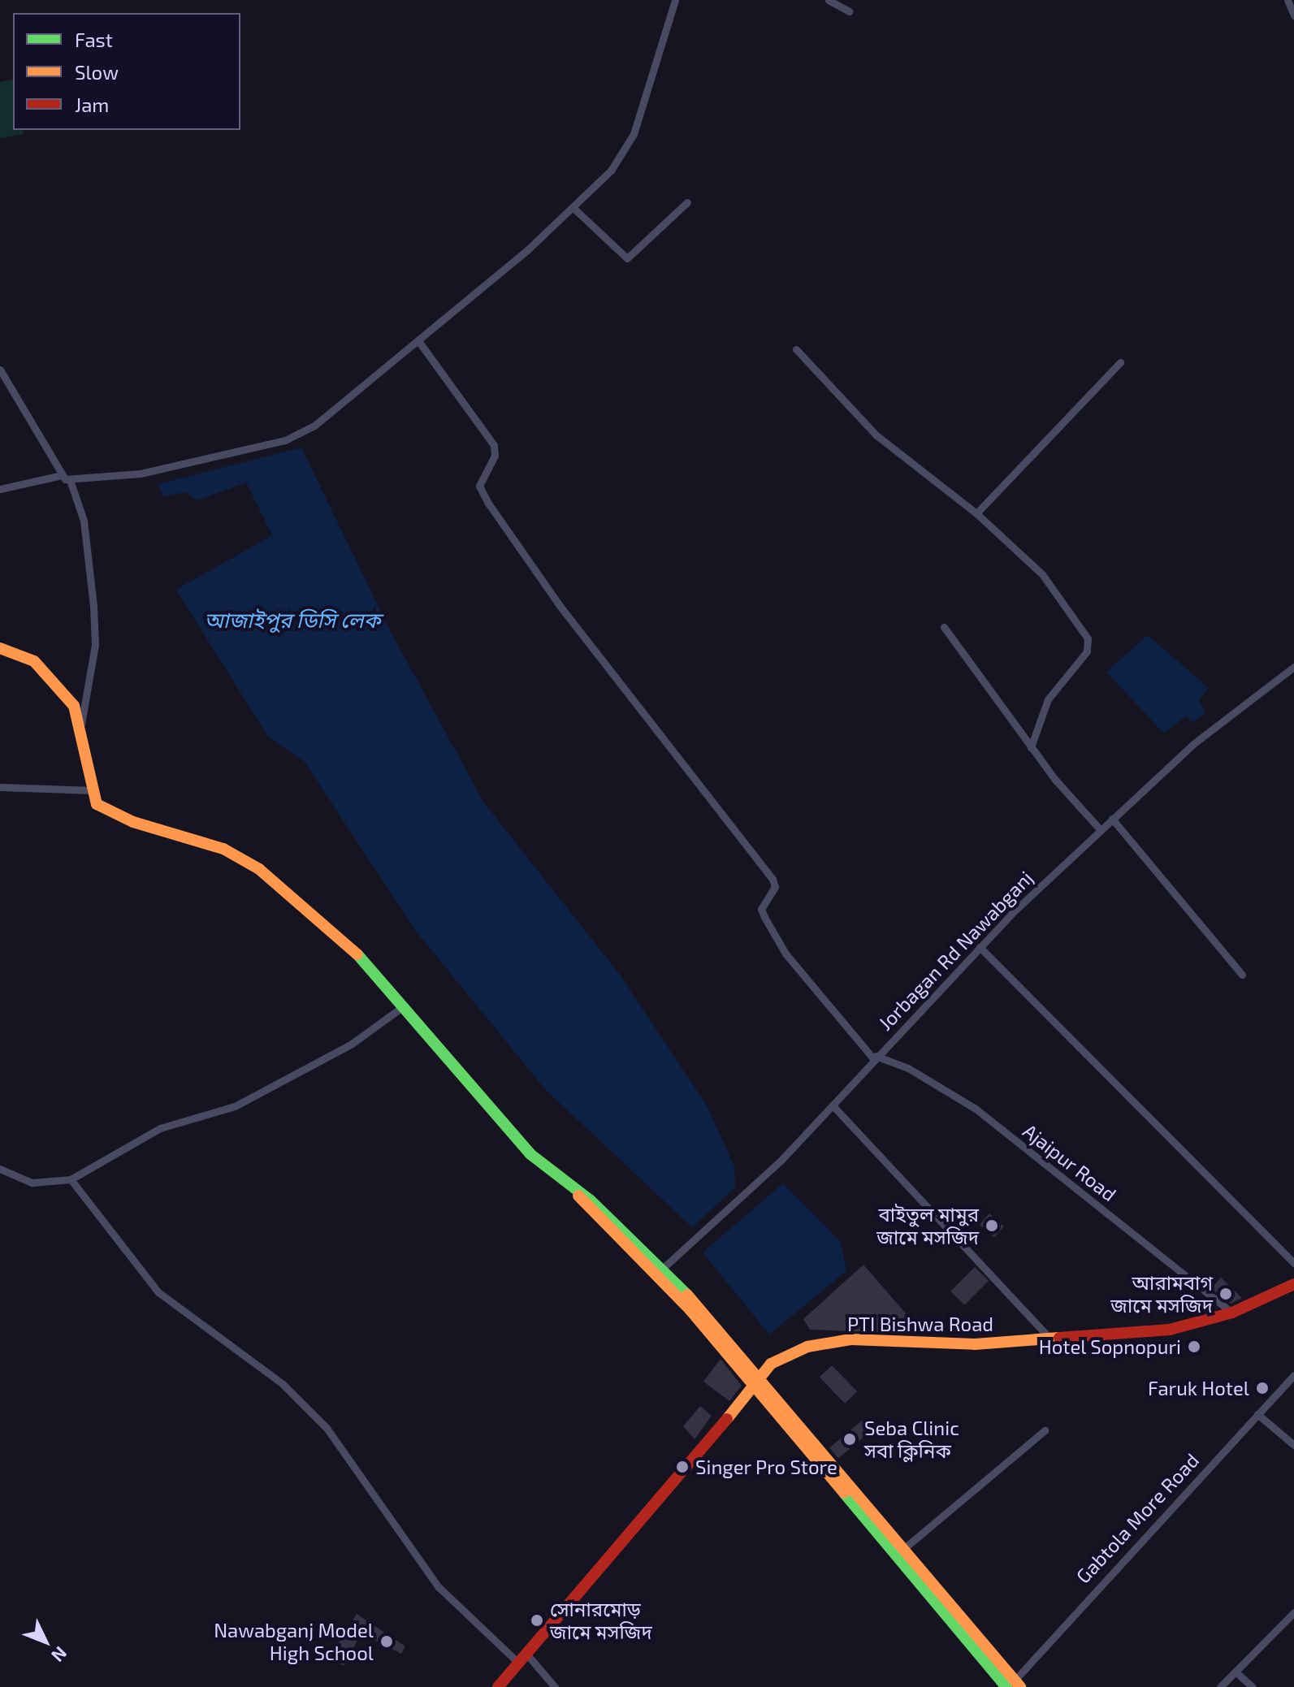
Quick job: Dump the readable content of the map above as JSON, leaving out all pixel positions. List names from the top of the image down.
{
  "streets": {
    "main road": ["PTI Bishwa Road"],
    "street": ["Jorbagan Rd Nawabganj", "Ajaipur Road", "Gabtola More Road"]
  },
  "crossings": [
    ["Jorbagan Rd Nawabganj", "Ajaipur Road"],
    ["Ajaipur Road", "PTI Bishwa Road"]
  ],
  "water": ["আজাইপুর ডিসি লেক"],
  "places": [
    "বাইতুল মামুর জামে মসজিদ",
    "আরামবাগ জামে মসজিদ",
    "Hotel Sopnopuri",
    "Faruk Hotel",
    "Seba Clinic সবা ক্লিনিক",
    "Singer Pro Store",
    "সোনারমোড় জামে মসজিদ",
    "Nawabganj Model High School"
  ],
  "legend": ["Fast", "Slow", "Jam"],
  "north": "bottom right"
}
